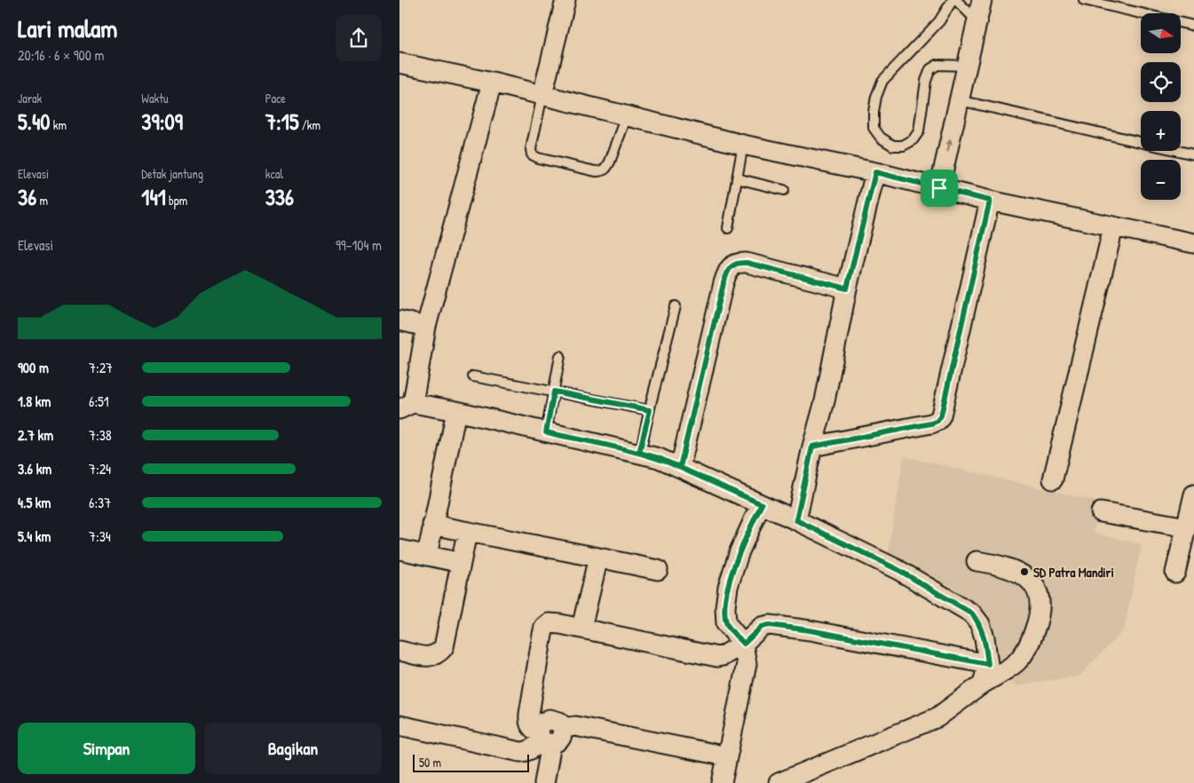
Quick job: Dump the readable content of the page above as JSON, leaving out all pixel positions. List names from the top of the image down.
{
  "places": ["SD Patra Mandiri"],
  "scale_bar": "50 m",
  "north": "right",
  "page": {
    "heading": ["Lari malam", "20:16 · 6 × 900 m"],
    "map_buttons": ["+", "−"],
    "stats": [
      ["Jarak", "5.40 km"],
      ["Waktu", "39:09"],
      ["Pace", "7:15 /km"],
      ["Elevasi", "36 m"],
      ["Detak jantung", "141 bpm"],
      ["kcal", "336"]
    ],
    "chart": ["Elevasi", "99–104 m"],
    "list": [
      {
        "name": "900 m",
        "note": "7:27"
      },
      {
        "name": "1.8 km",
        "note": "6:51"
      },
      {
        "name": "2.7 km",
        "note": "7:38"
      },
      {
        "name": "3.6 km",
        "note": "7:24"
      },
      {
        "name": "4.5 km",
        "note": "6:37"
      },
      {
        "name": "5.4 km",
        "note": "7:34"
      }
    ],
    "buttons": ["Simpan", "Bagikan"],
    "scale": "50 m"
  }
}
